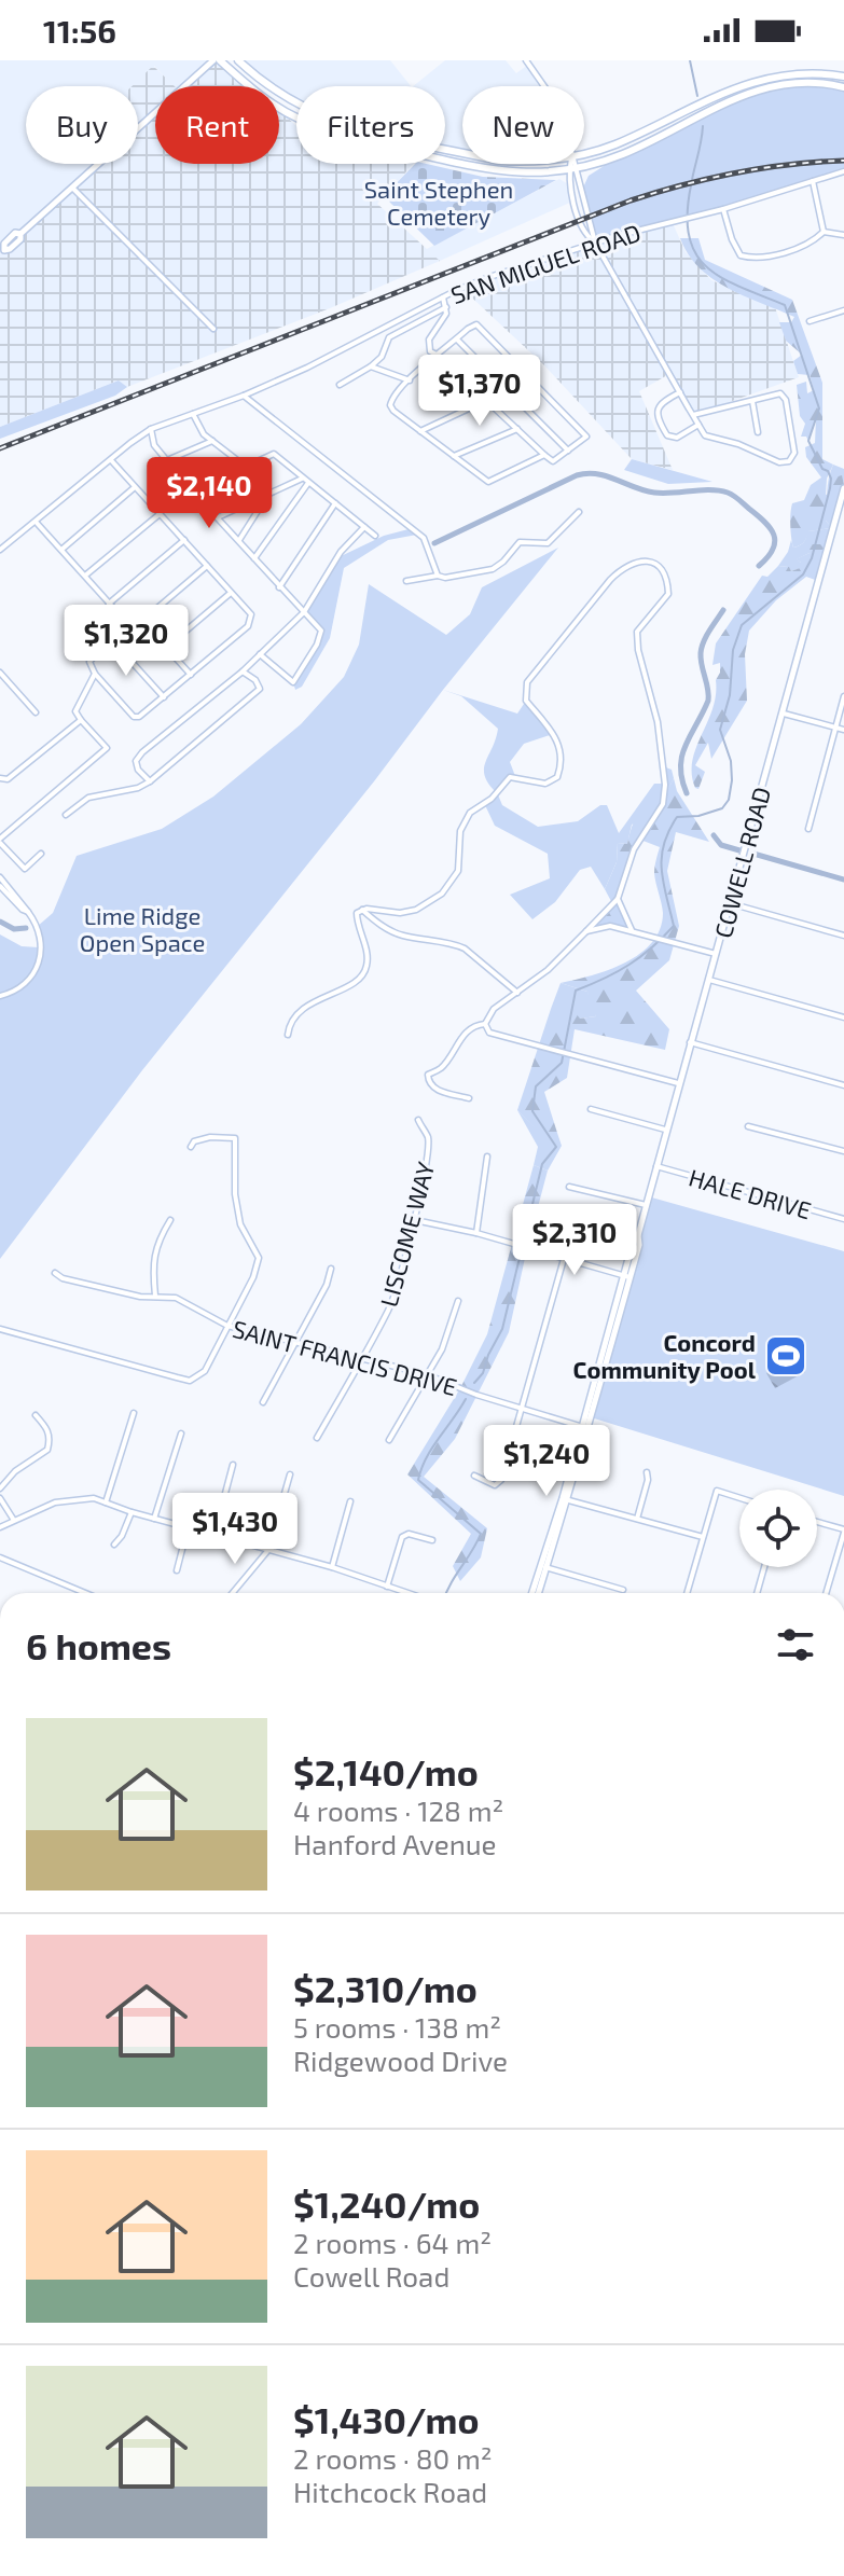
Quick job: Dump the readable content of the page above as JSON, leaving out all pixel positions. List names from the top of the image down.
{
  "streets": {
    "street": [
      "SAN MIGUEL ROAD",
      "COWELL ROAD",
      "HALE DRIVE",
      "LISCOME WAY",
      "SAINT FRANCIS DRIVE"
    ]
  },
  "crossings": [
    ["COWELL ROAD", "HALE DRIVE"],
    ["COWELL ROAD", "SAINT FRANCIS DRIVE"],
    ["LISCOME WAY", "SAINT FRANCIS DRIVE"]
  ],
  "parks": ["Saint Stephen Cemetery", "Lime Ridge Open Space"],
  "places": {
    "sports": ["Concord Community Pool"]
  },
  "page": {
    "status": "11:56",
    "chip": [
      "Buy",
      "Rent",
      "Filters",
      "New"
    ],
    "price": [
      "$1,370",
      "$2,140",
      "$1,320",
      "$2,310",
      "$1,240",
      "$1,430"
    ],
    "heading": "6 homes",
    "list": [
      {
        "name": "$2,140/mo",
        "note": "4 rooms · 128 m² · Hanford Avenue"
      },
      {
        "name": "$2,310/mo",
        "note": "5 rooms · 138 m² · Ridgewood Drive"
      },
      {
        "name": "$1,240/mo",
        "note": "2 rooms · 64 m² · Cowell Road"
      },
      {
        "name": "$1,430/mo",
        "note": "2 rooms · 80 m² · Hitchcock Road"
      }
    ]
  }
}
